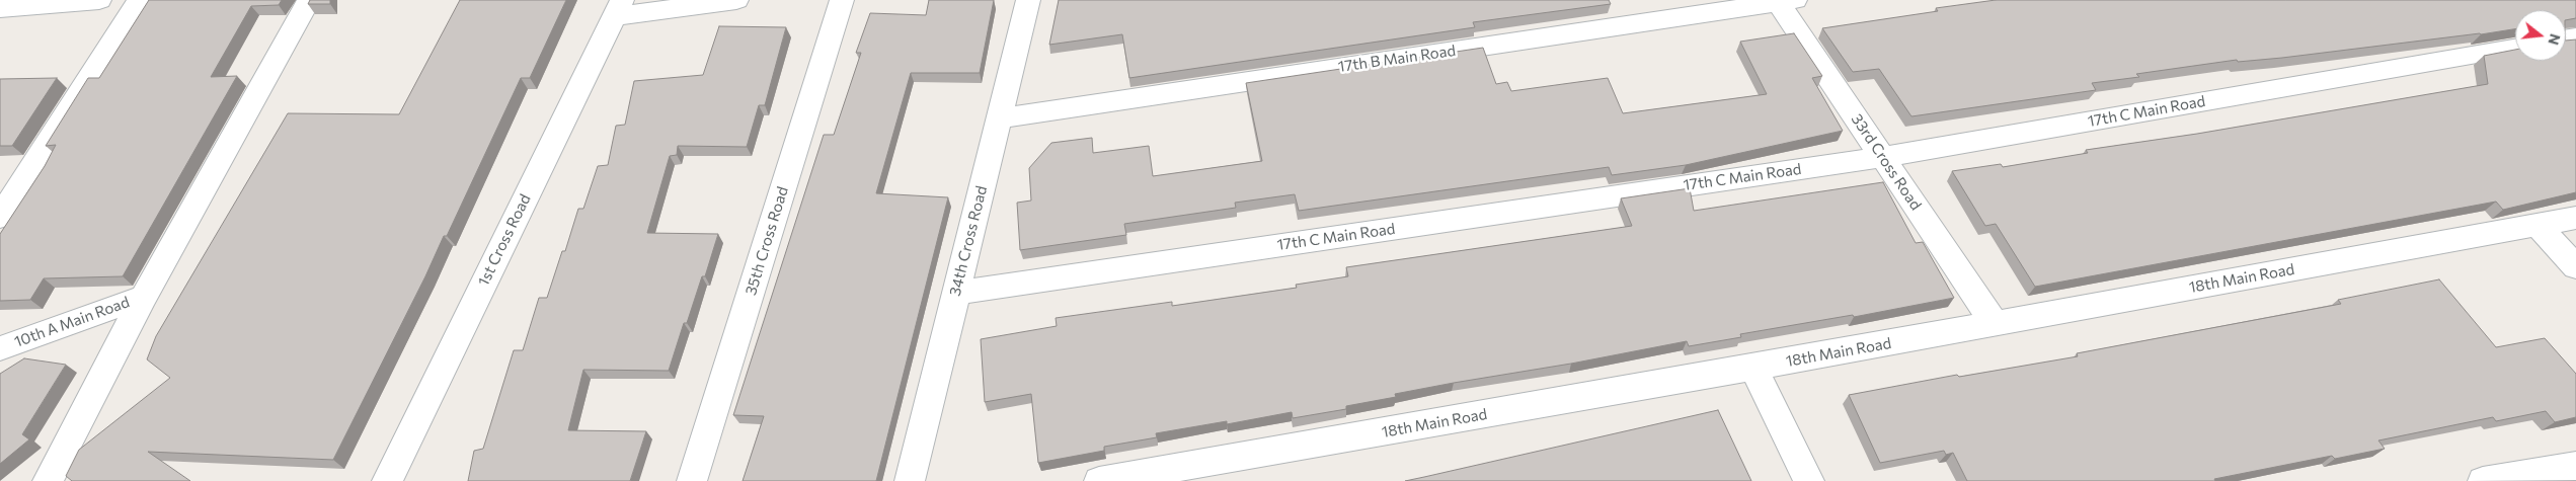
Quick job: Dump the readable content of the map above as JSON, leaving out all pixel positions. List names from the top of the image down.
{
  "streets": {
    "street": [
      "17th B Main Road",
      "17th C Main Road",
      "33rd Cross Road",
      "1st Cross Road",
      "35th Cross Road",
      "34th Cross Road",
      "18th Main Road",
      "10th A Main Road"
    ]
  },
  "crossings": [
    ["17th B Main Road", "33rd Cross Road"],
    ["17th B Main Road", "34th Cross Road"],
    ["17th C Main Road", "33rd Cross Road"],
    ["17th C Main Road", "34th Cross Road"],
    ["33rd Cross Road", "18th Main Road"]
  ],
  "north": "right"
}
